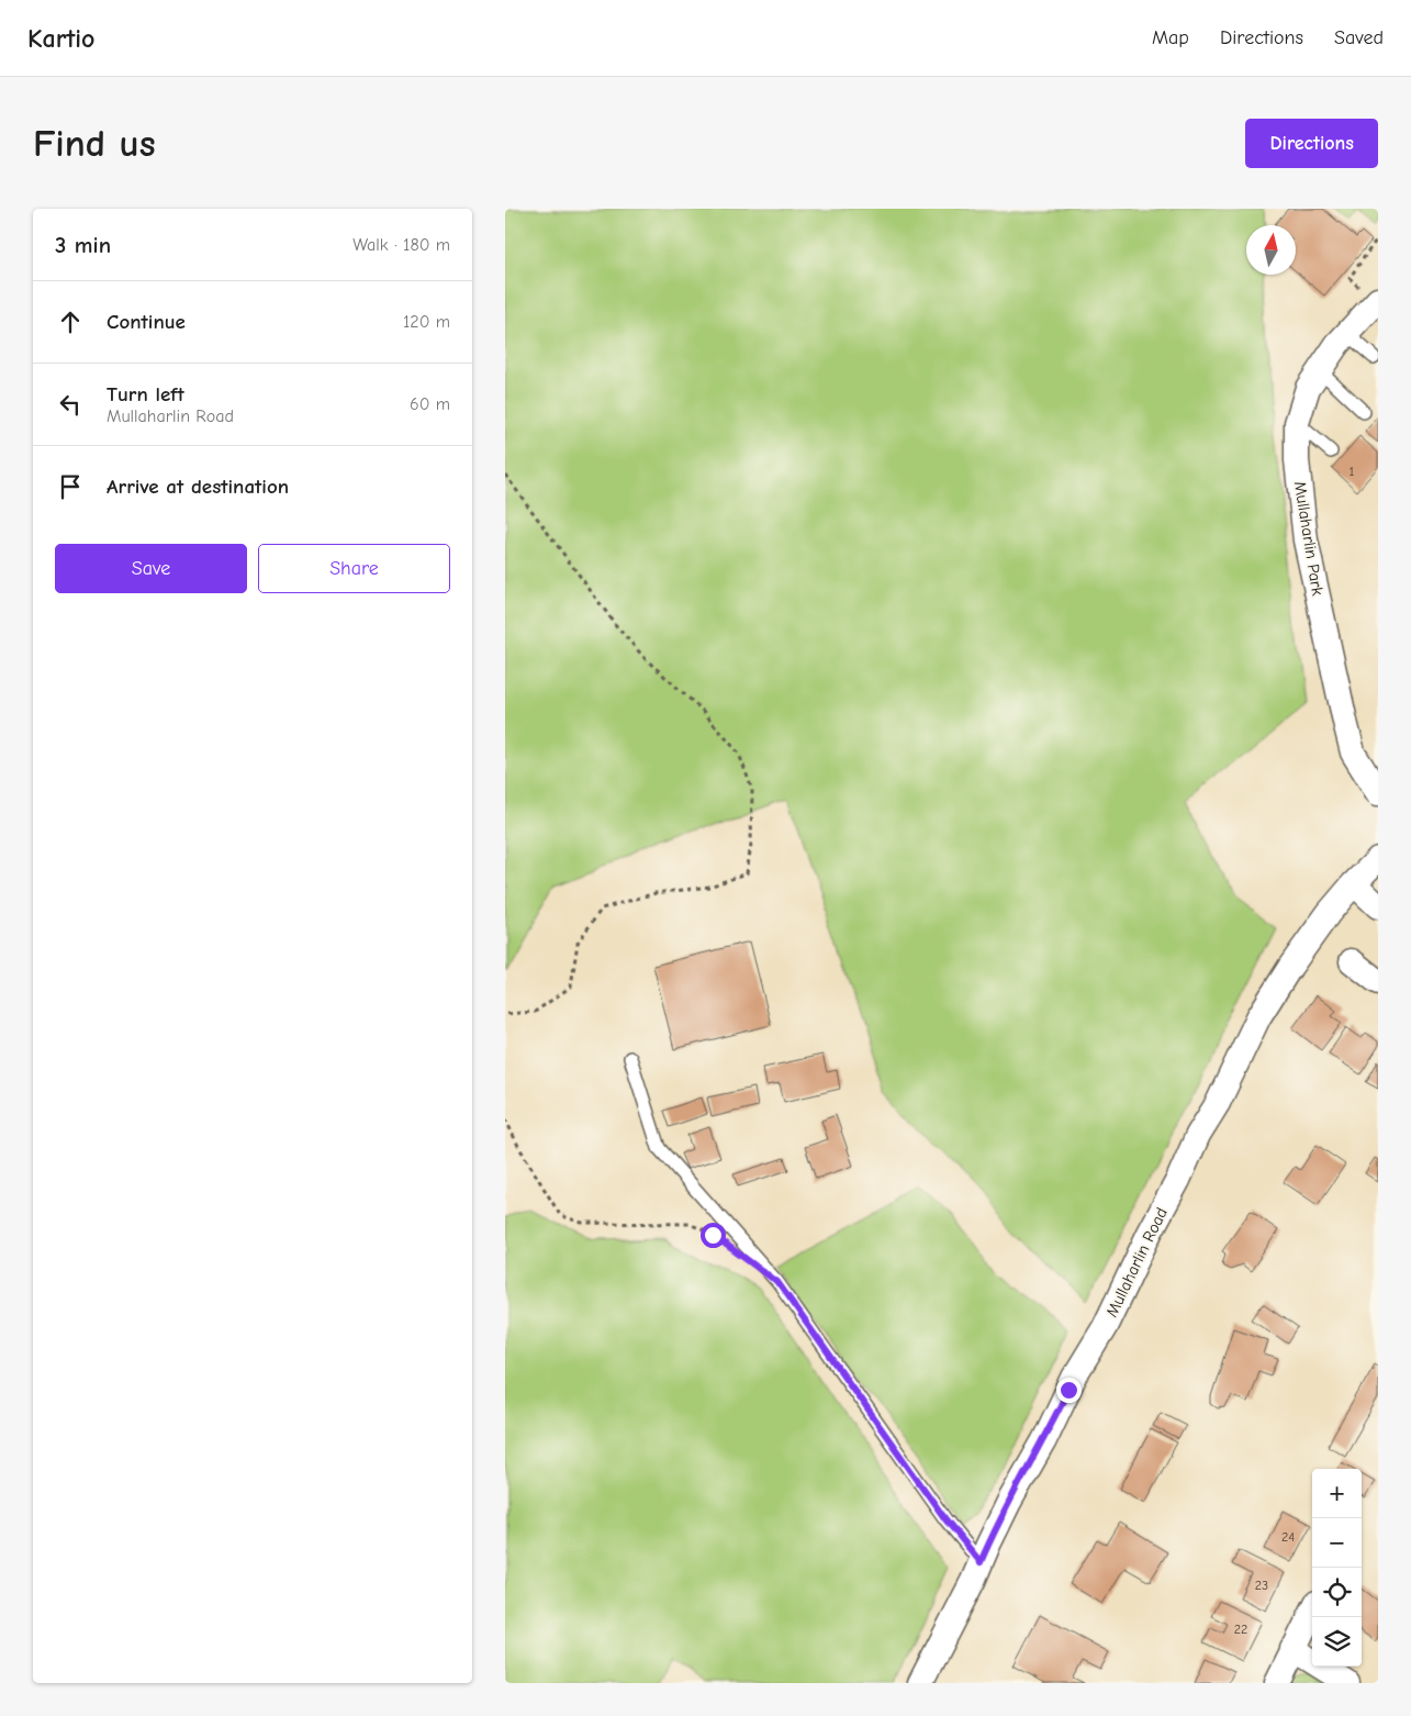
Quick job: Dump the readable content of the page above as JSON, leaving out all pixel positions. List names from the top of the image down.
{
  "streets": {
    "street": ["Mullaharlin Park", "Mullaharlin Road"]
  },
  "house_numbers": [
    "1",
    "24",
    "23",
    "22"
  ],
  "north": "top",
  "page": {
    "header": "Kartio",
    "nav": ["Map", "Directions", "Saved"],
    "buttons": [
      "Directions",
      ["Save", "Share"]
    ],
    "title": "Find us",
    "heading": ["3 min", "Walk · 180 m"],
    "list": [
      ["Continue", "120 m"],
      ["Turn left", "Mullaharlin Road", "60 m"],
      "Arrive at destination"
    ],
    "map_buttons": ["+", "−"]
  }
}
